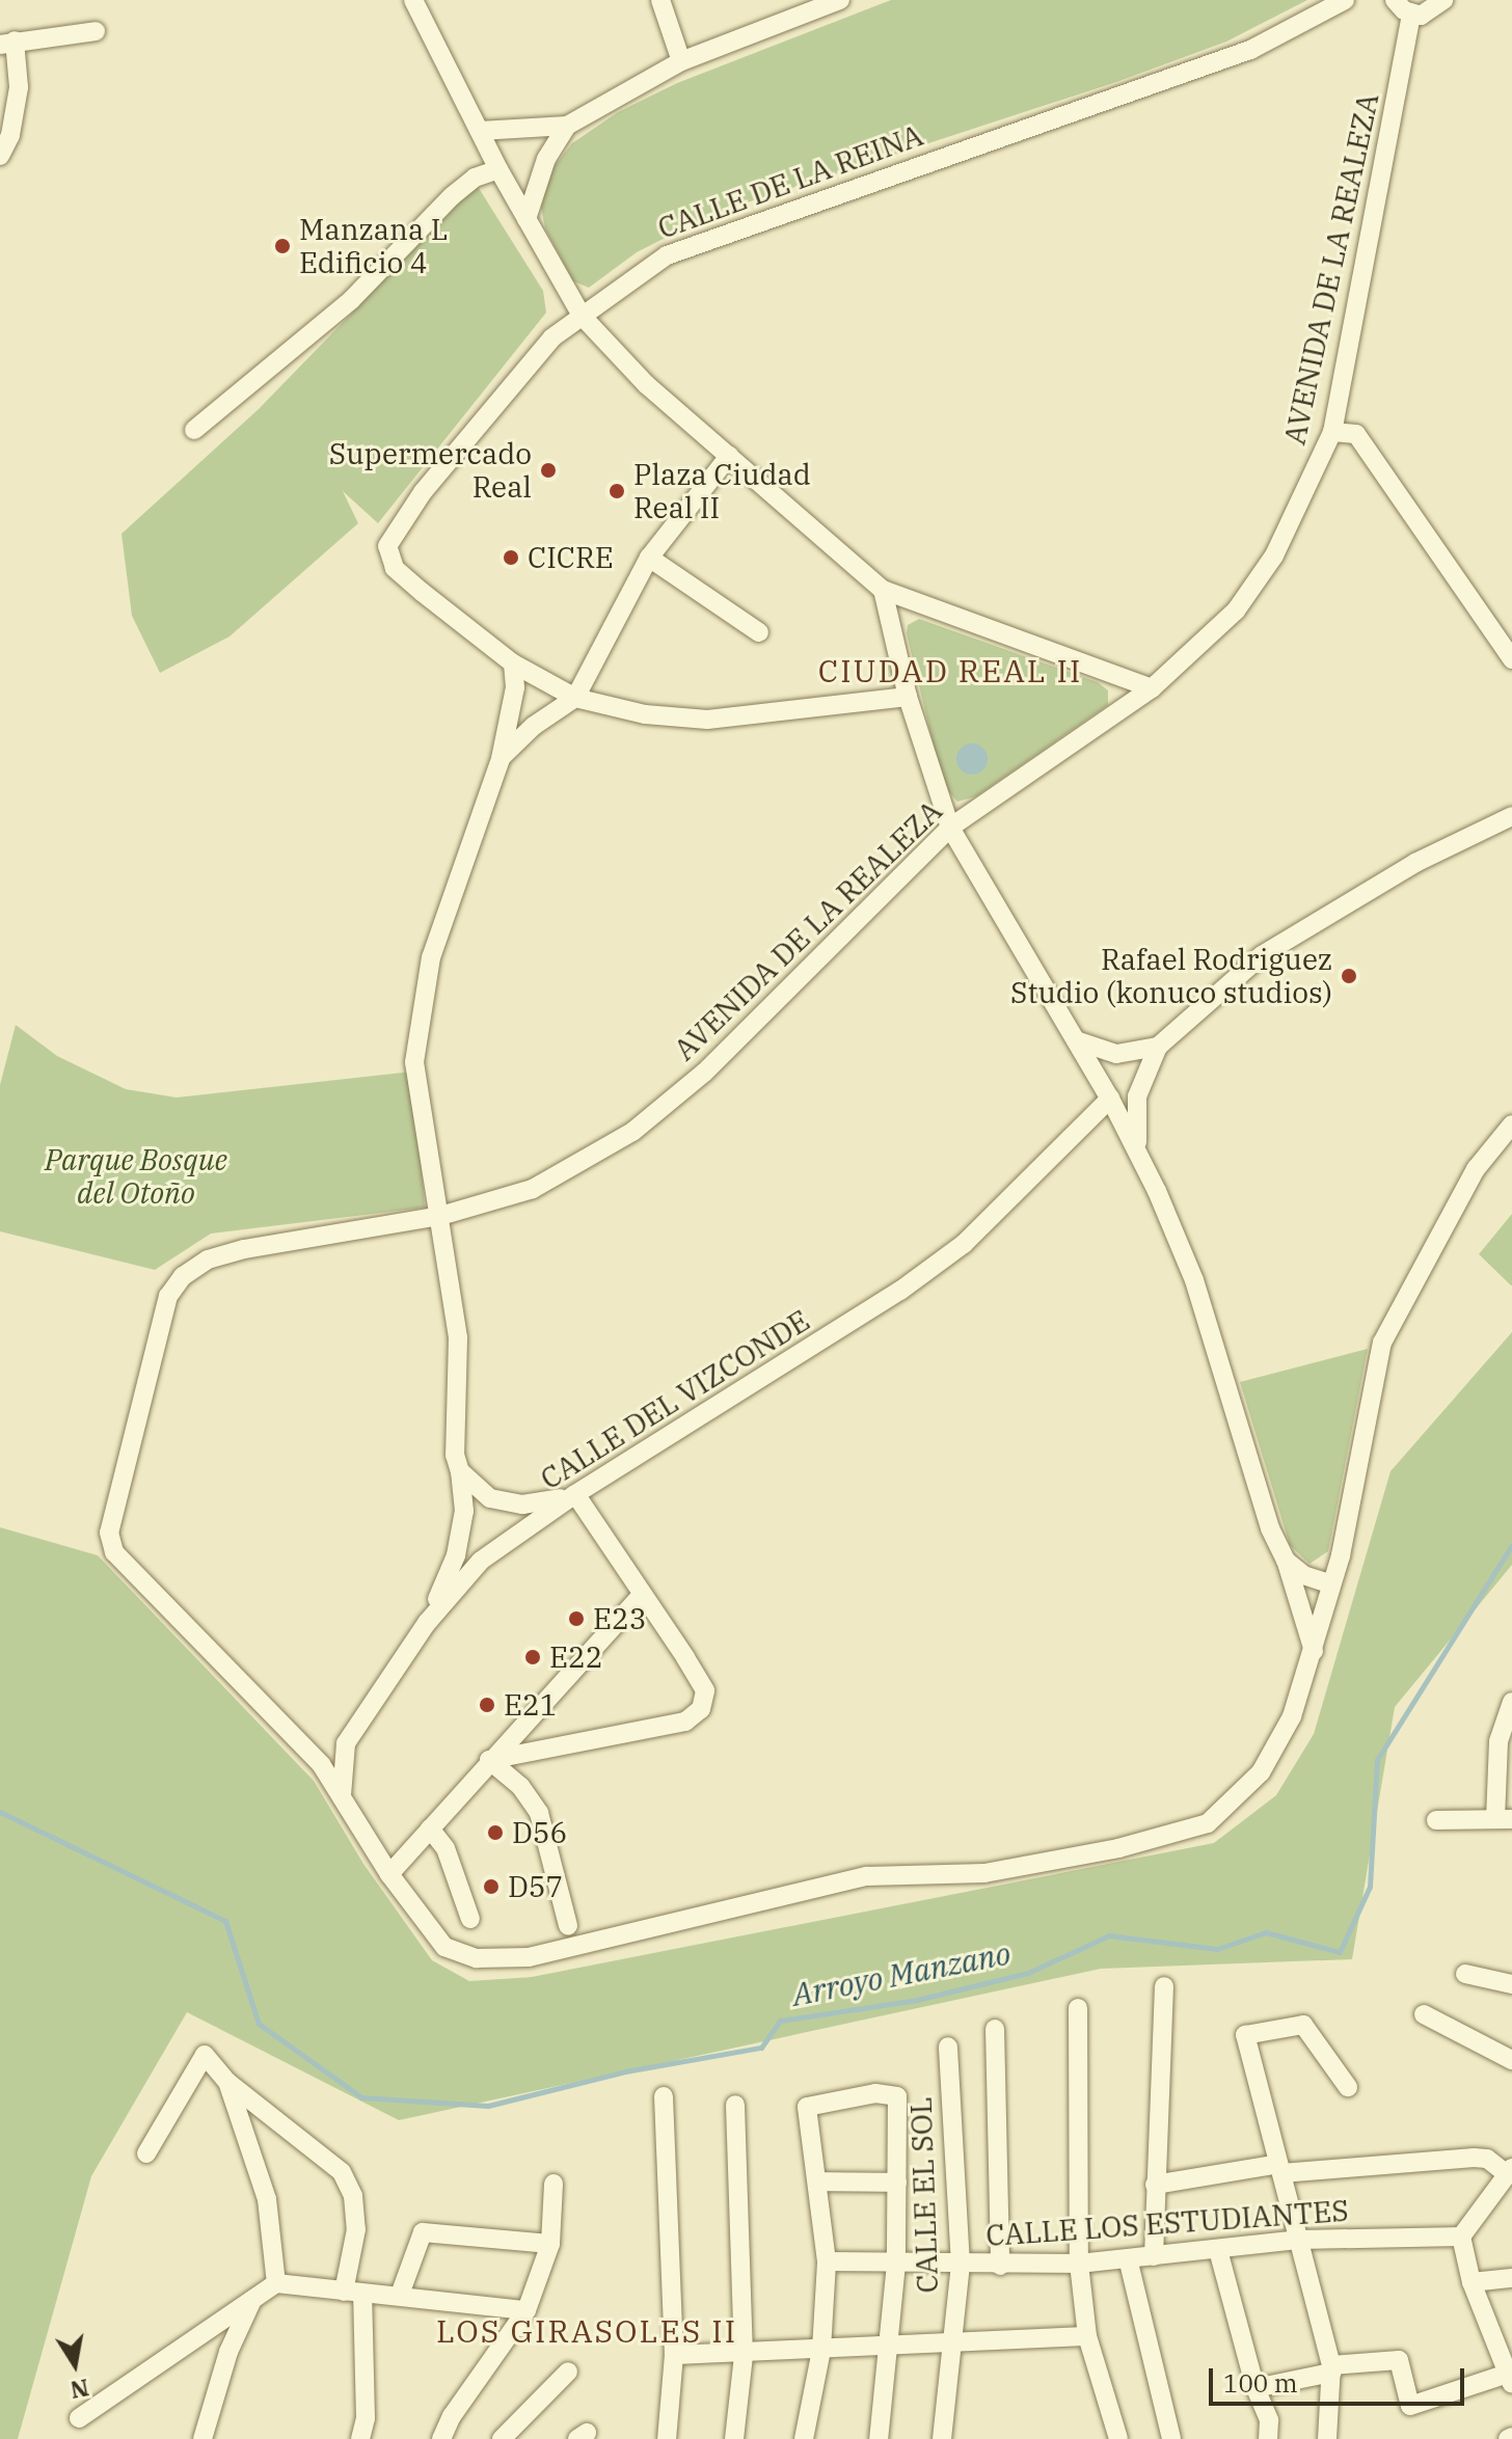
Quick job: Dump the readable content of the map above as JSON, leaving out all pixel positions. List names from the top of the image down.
{
  "streets": {
    "street": [
      "CALLE DE LA REINA",
      "AVENIDA DE LA REALEZA",
      "CALLE DEL VIZCONDE",
      "CALLE EL SOL",
      "CALLE LOS ESTUDIANTES"
    ]
  },
  "crossings": [
    ["CALLE EL SOL", "CALLE LOS ESTUDIANTES"]
  ],
  "districts": ["CIUDAD REAL II", "LOS GIRASOLES II"],
  "water": ["Arroyo Manzano"],
  "parks": ["Parque Bosque del Otoño"],
  "places": [
    "Manzana L Edificio 4",
    "Supermercado Real",
    "Plaza Ciudad Real II",
    "CICRE",
    "Rafael Rodriguez Studio (konuco studios)",
    "E23",
    "E22",
    "E21",
    "D56",
    "D57"
  ],
  "scale_bar": "100 m",
  "north": "bottom"
}
